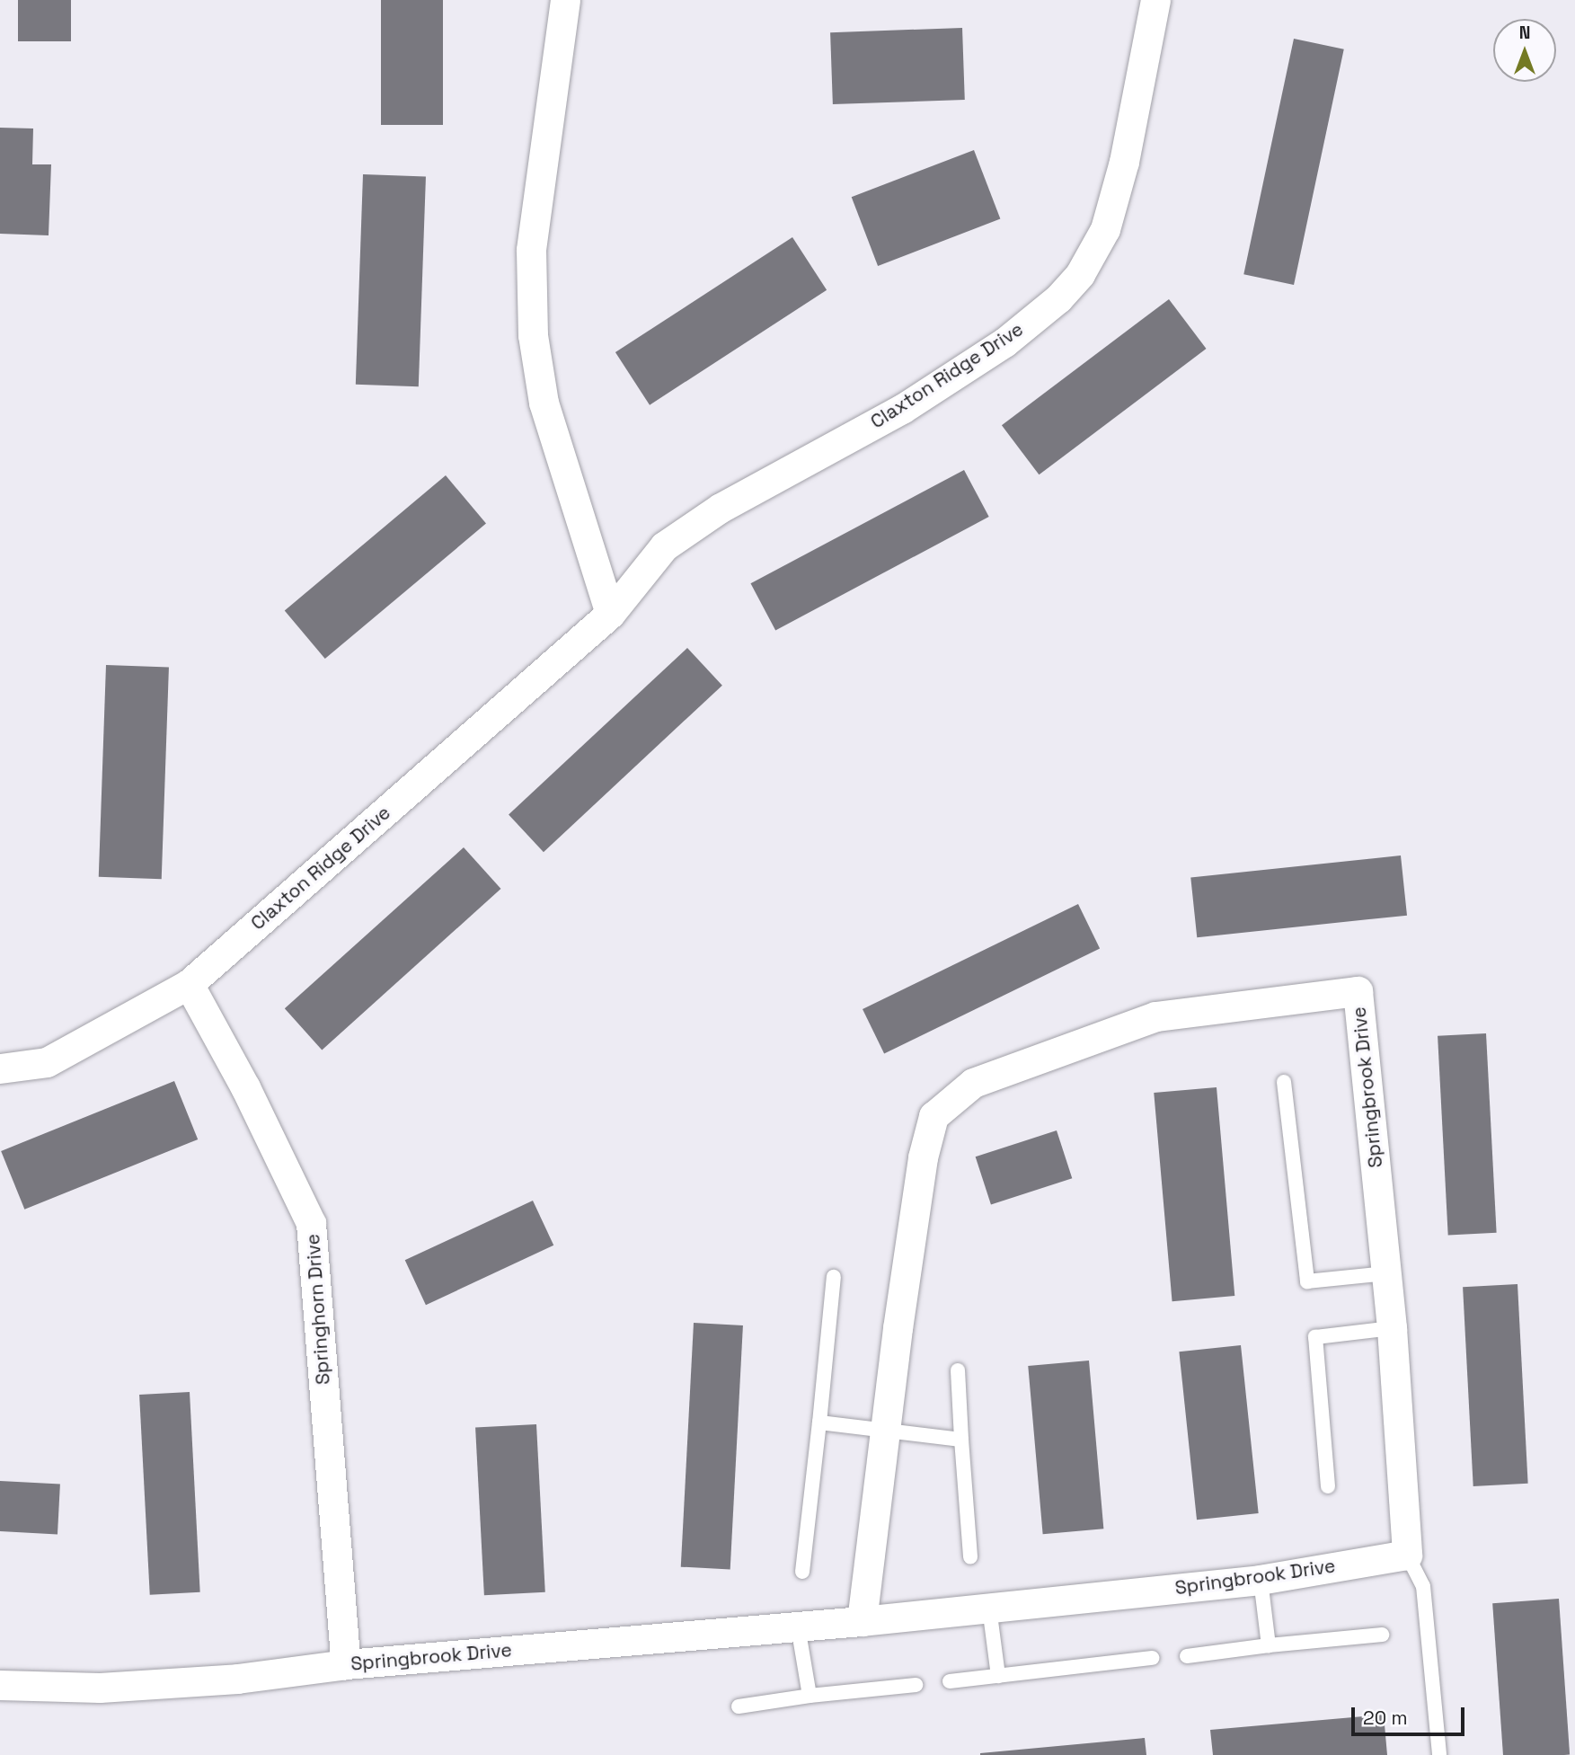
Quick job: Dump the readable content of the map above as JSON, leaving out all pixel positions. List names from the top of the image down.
{
  "streets": {
    "street": ["Claxton Ridge Drive", "Springbrook Drive", "Springhorn Drive"]
  },
  "crossings": [
    ["Claxton Ridge Drive", "Springhorn Drive"],
    ["Springbrook Drive", "Springhorn Drive"]
  ],
  "scale_bar": "20 m",
  "north": "top"
}
